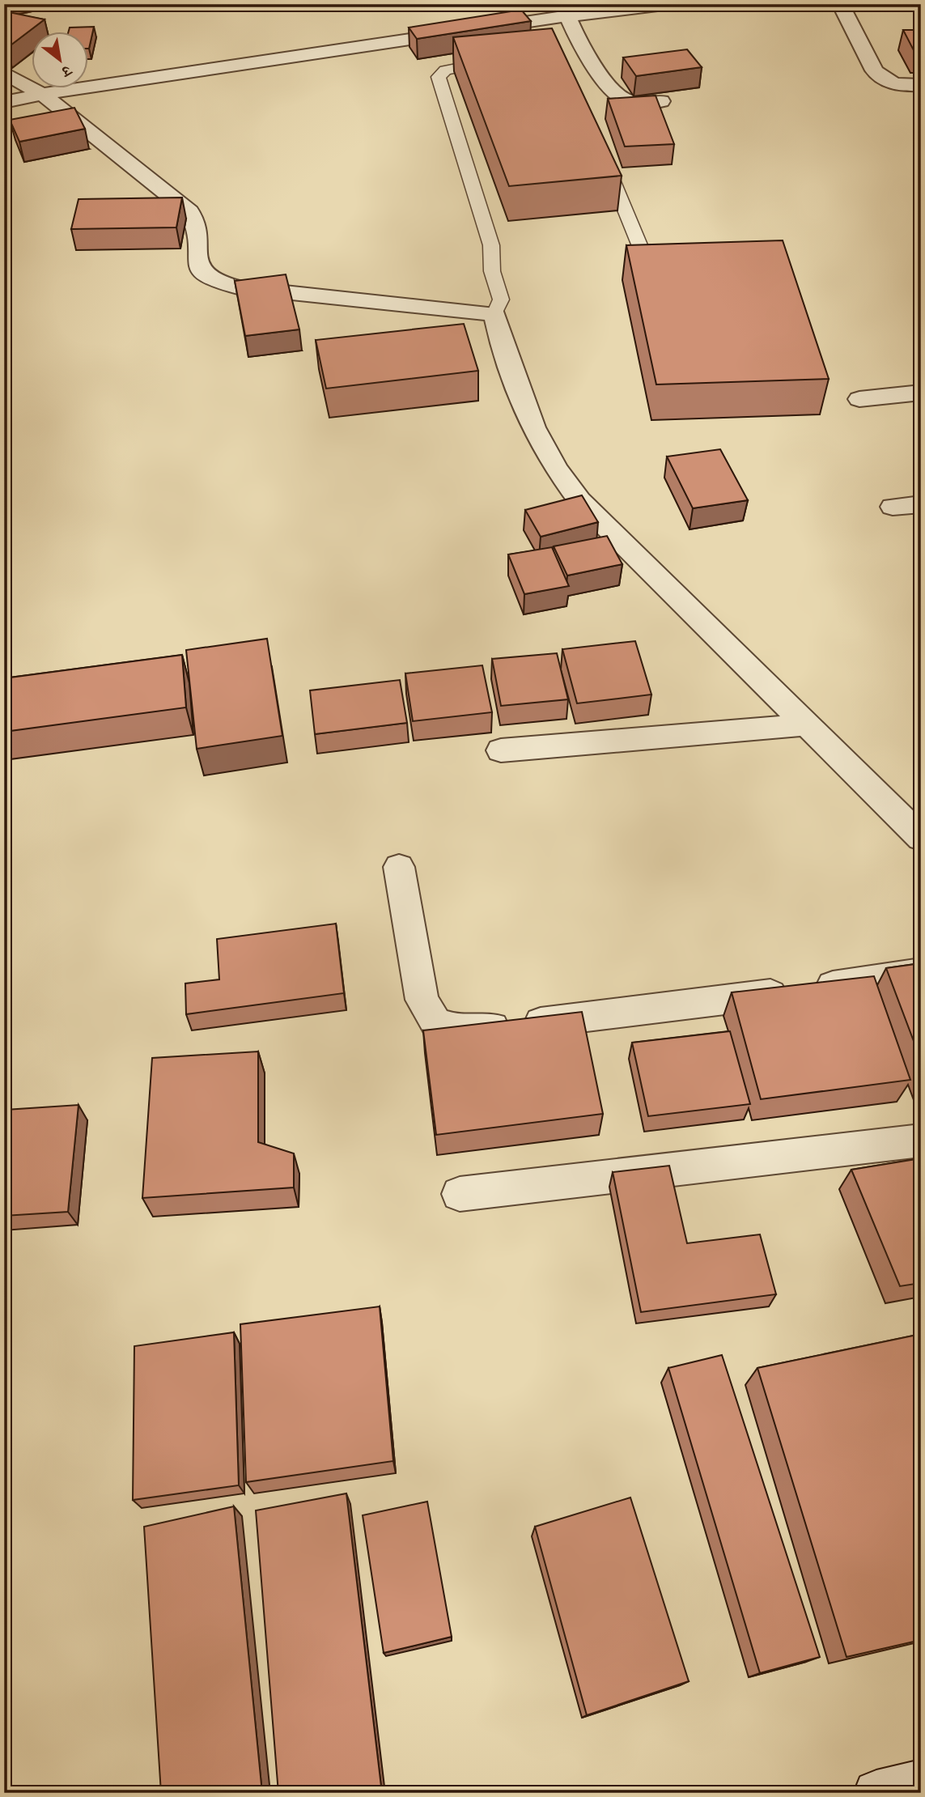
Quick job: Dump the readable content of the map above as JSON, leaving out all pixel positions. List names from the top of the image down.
{
  "north": "bottom right"
}
